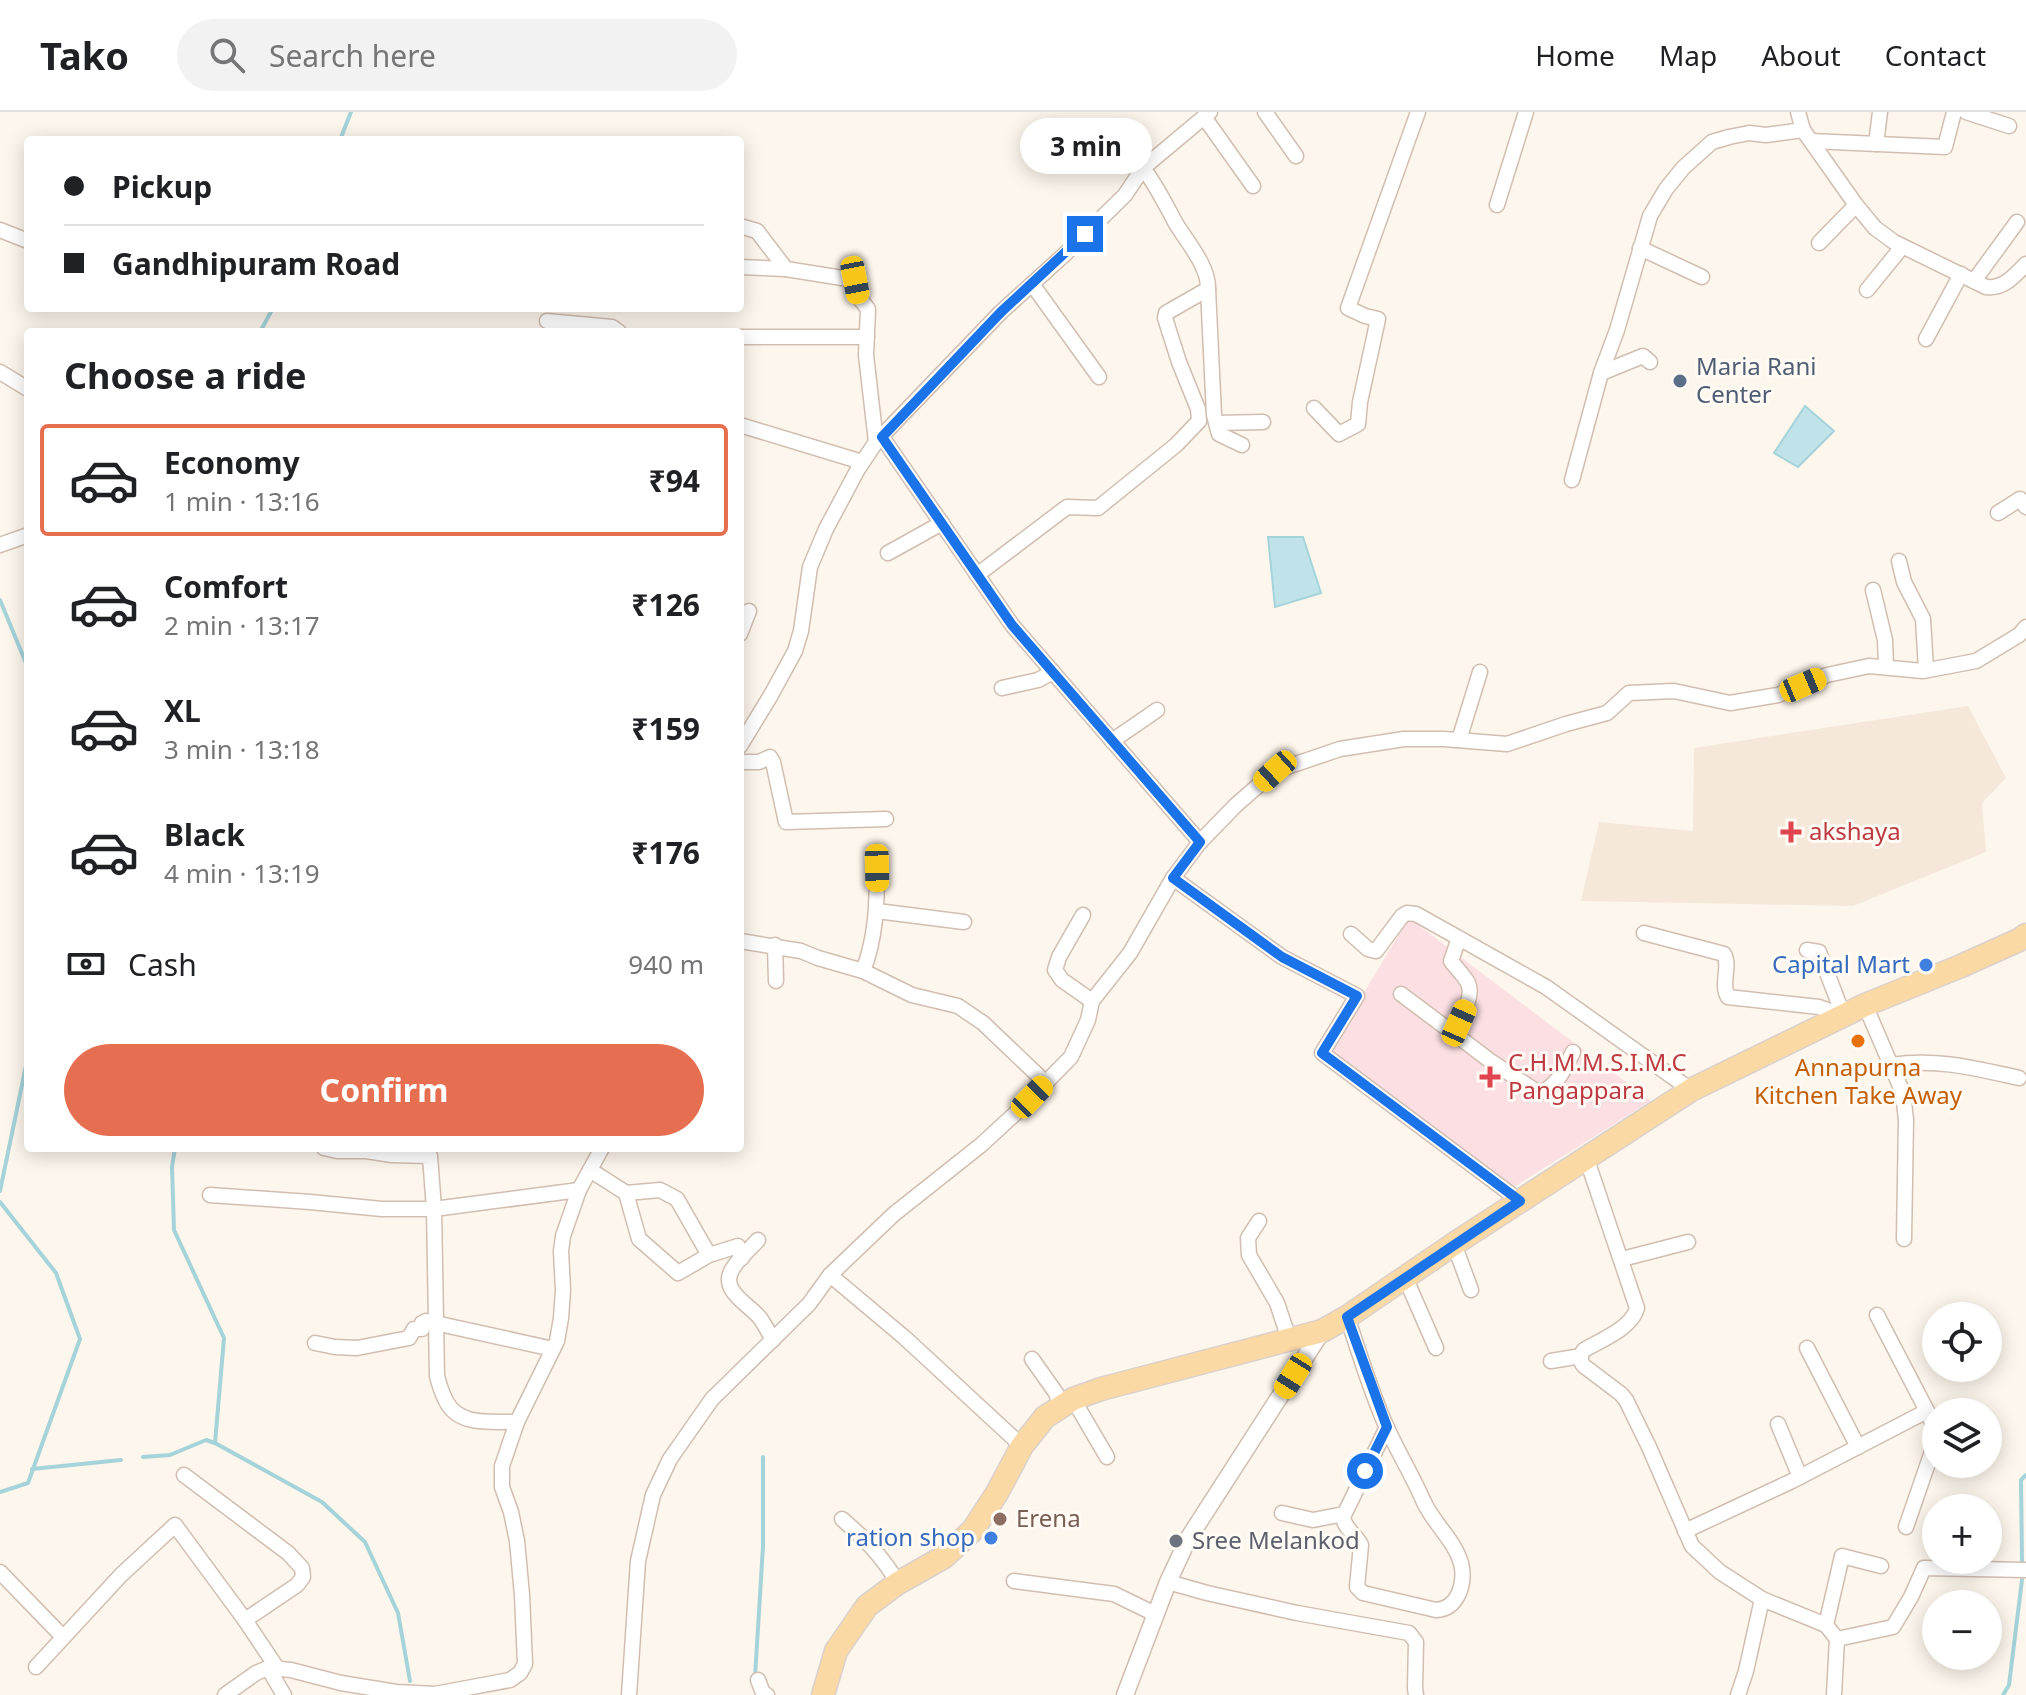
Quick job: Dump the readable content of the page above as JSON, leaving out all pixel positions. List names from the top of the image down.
{
  "places": {
    "other": [
      "Maria Rani Center",
      "Capital Mart",
      "Annapurna Kitchen Take Away",
      "Erena",
      "ration shop",
      "Sree Melankod"
    ],
    "health": ["akshaya", "C.H.M.M.S.I.M.C Pangappara"]
  },
  "page": {
    "header": "Tako",
    "search": "Search here",
    "nav": [
      "Home",
      "Map",
      "About",
      "Contact"
    ],
    "bubble": "3 min",
    "banner": ["Pickup", "Gandhipuram Road"],
    "heading": "Choose a ride",
    "list": [
      {
        "name": "Economy",
        "note": "1 min · 13:16",
        "value": "₹94"
      },
      {
        "name": "Comfort",
        "note": "2 min · 13:17",
        "value": "₹126"
      },
      {
        "name": "XL",
        "note": "3 min · 13:18",
        "value": "₹159"
      },
      {
        "name": "Black",
        "note": "4 min · 13:19",
        "value": "₹176"
      }
    ],
    "pay": ["Cash", "940 m"],
    "buttons": "Confirm",
    "map_buttons": ["+", "−"]
  }
}
